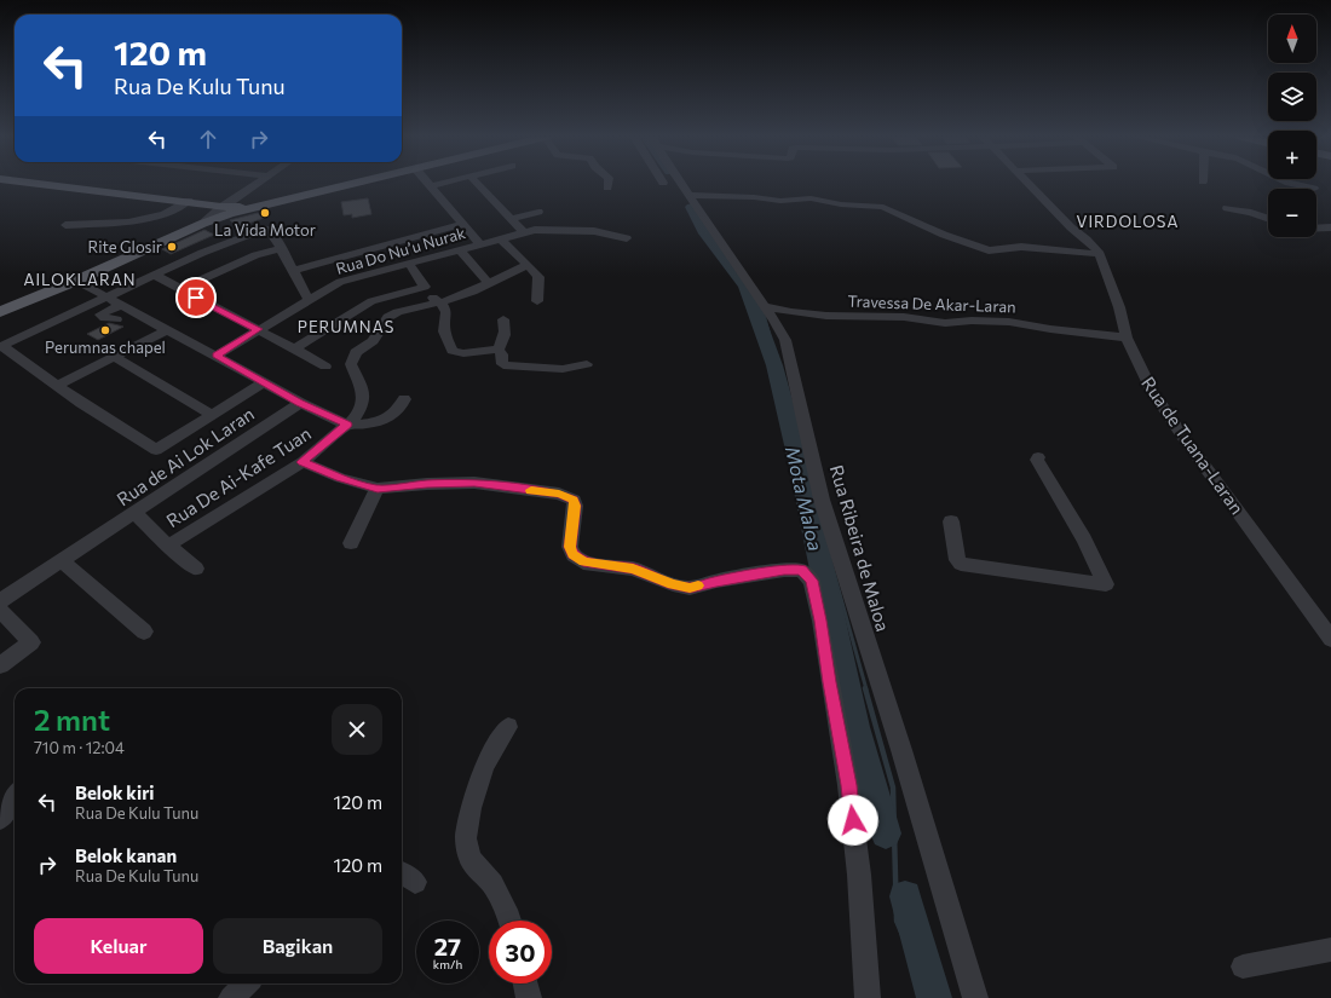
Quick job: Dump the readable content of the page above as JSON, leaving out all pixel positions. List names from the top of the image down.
{
  "streets": {
    "street": [
      "Rua Do Nu’u Nurak",
      "Travessa De Akar-Laran",
      "Rua de Tuana-Laran",
      "Rua de Ai Lok Laran",
      "Rua De Ai-Kafe Tuan",
      "Rua Ribeira de Maloa"
    ]
  },
  "crossings": [
    ["Rua Do Nu’u Nurak", "Rua de Ai Lok Laran"],
    ["Travessa De Akar-Laran", "Rua de Tuana-Laran"],
    ["Travessa De Akar-Laran", "Rua Ribeira de Maloa"],
    ["Rua de Ai Lok Laran", "Rua De Ai-Kafe Tuan"]
  ],
  "districts": ["VIRDOLOSA", "AILOKLARAN", "PERUMNAS"],
  "water": ["Mota Maloa"],
  "places": ["La Vida Motor", "Rite Glosir", "Perumnas chapel"],
  "north": "top",
  "page": {
    "map_buttons": ["+", "−"],
    "turn": ["120 m", "Rua De Kulu Tunu"],
    "heading": ["2 mnt", "710 m · 12:04"],
    "list": [
      {
        "name": "Belok kiri",
        "note": "Rua De Kulu Tunu",
        "value": "120 m"
      },
      {
        "name": "Belok kanan",
        "note": "Rua De Kulu Tunu",
        "value": "120 m"
      }
    ],
    "buttons": ["Keluar", "Bagikan"],
    "speed": "27 km/h",
    "limit": "30"
  }
}
